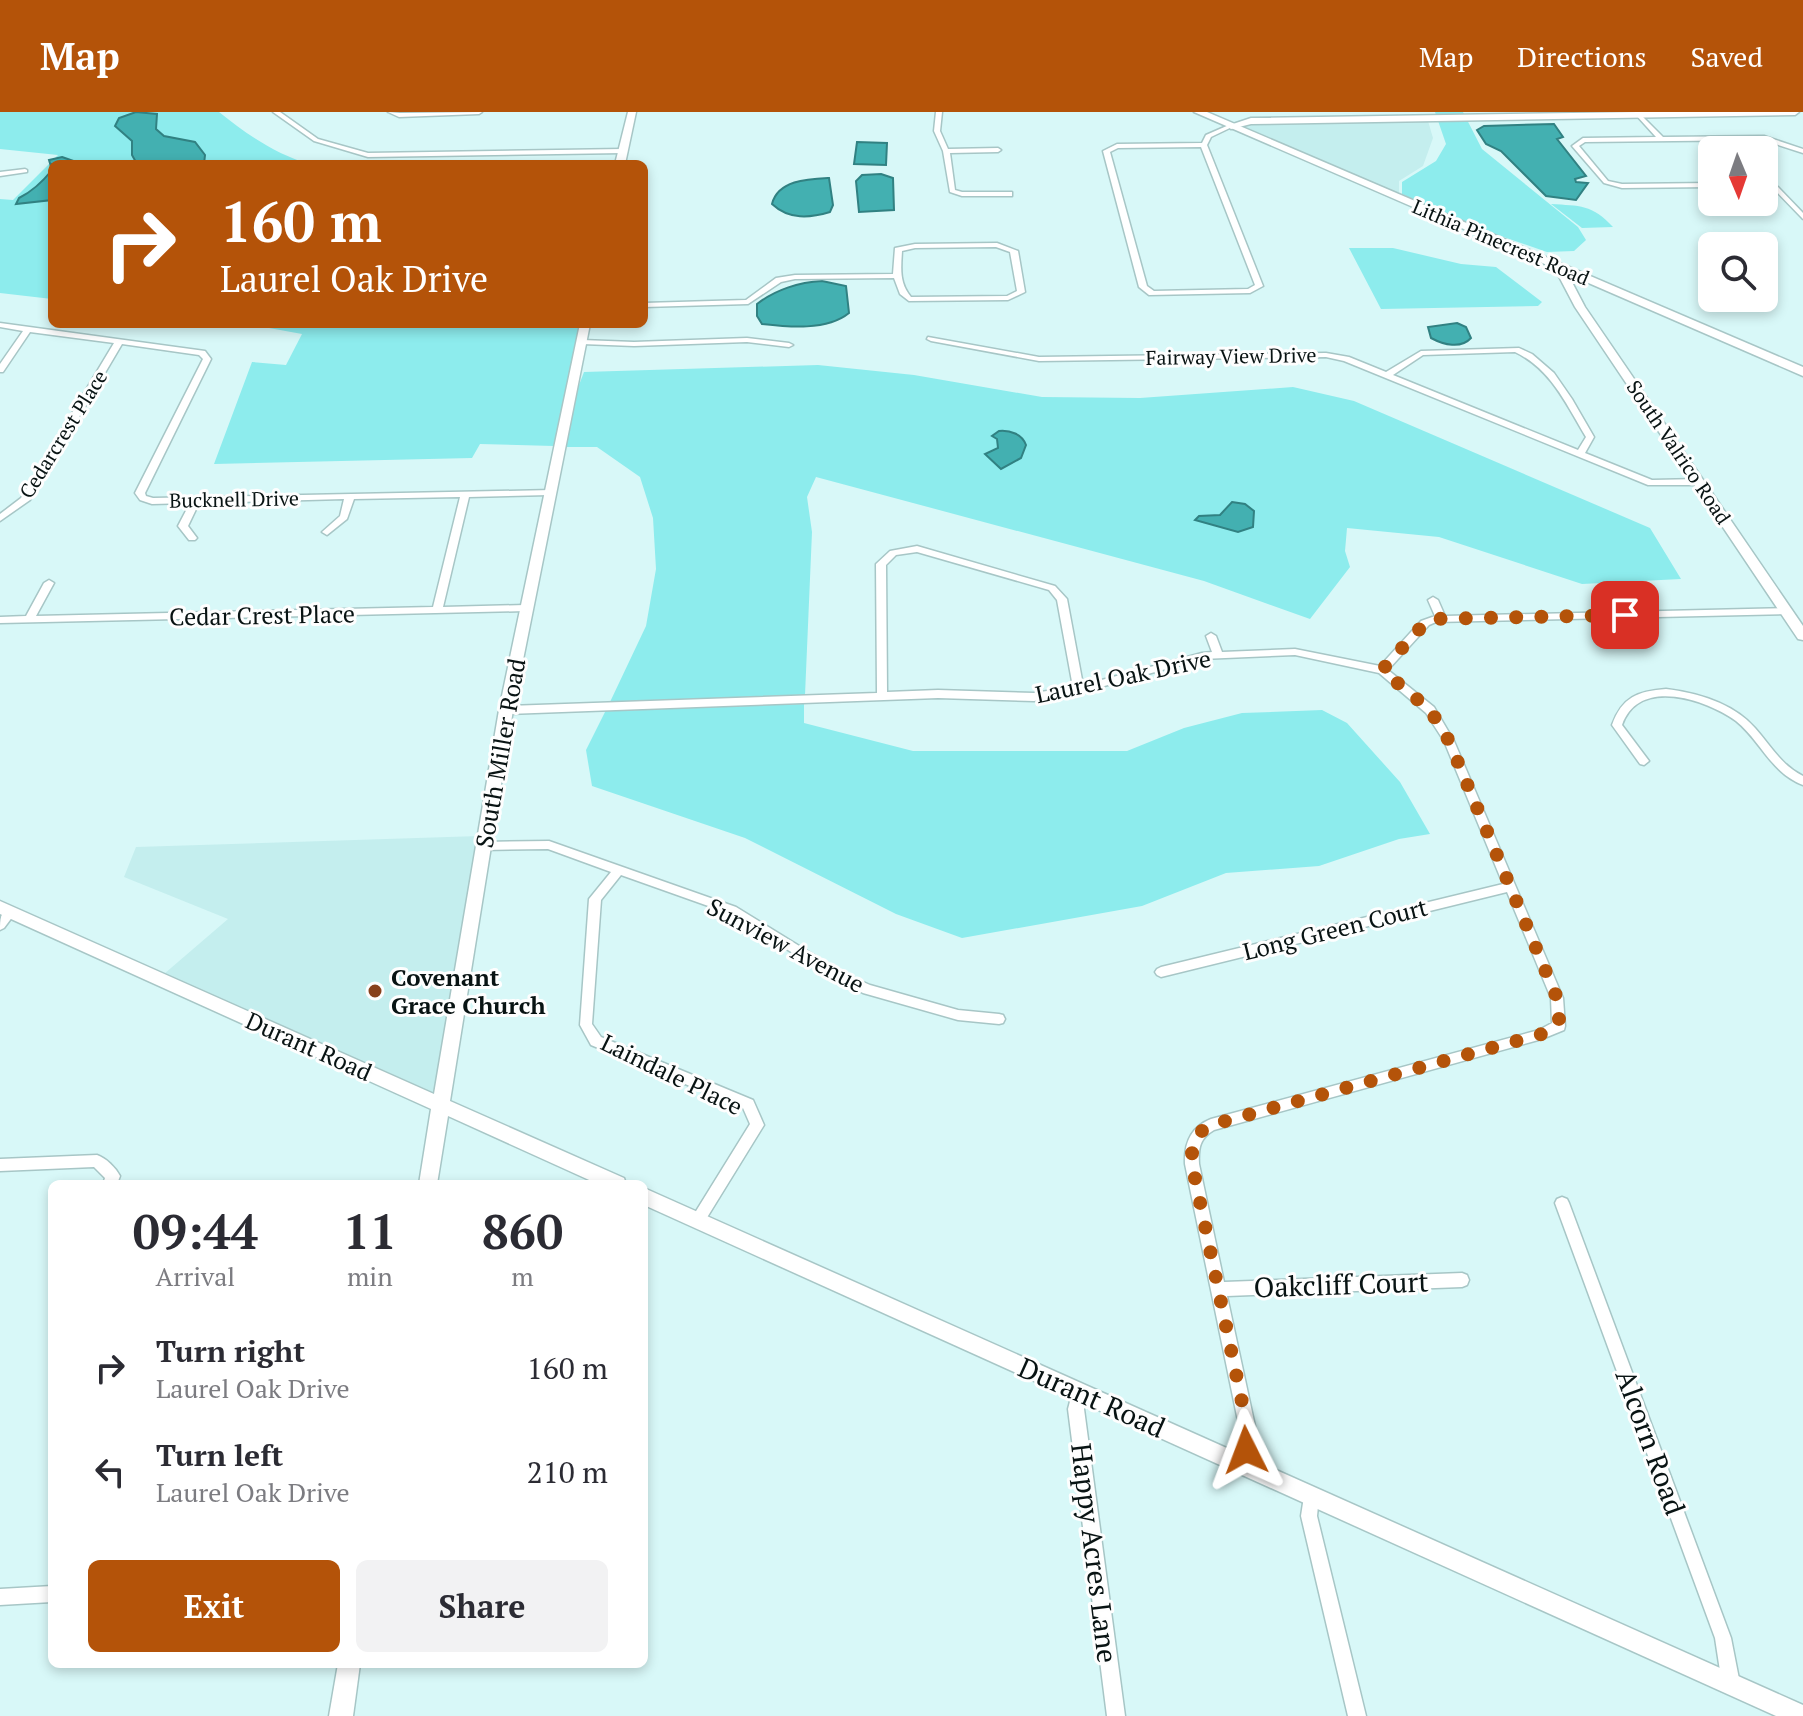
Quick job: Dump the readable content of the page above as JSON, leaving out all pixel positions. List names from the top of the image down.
{
  "streets": {
    "main road": ["Lithia Pinecrest Road"],
    "street": [
      "Fairway View Drive",
      "Cedarcrest Place",
      "South Valrico Road",
      "Bucknell Drive",
      "Cedar Crest Place",
      "Laurel Oak Drive",
      "South Miller Road",
      "Long Green Court",
      "Sunview Avenue",
      "Durant Road",
      "Laindale Place",
      "Oakcliff Court",
      "Alcorn Road",
      "Happy Acres Lane"
    ]
  },
  "crossings": [
    ["Lithia Pinecrest Road", "South Valrico Road"],
    ["Fairway View Drive", "South Valrico Road"],
    ["Cedarcrest Place", "Bucknell Drive"],
    ["Bucknell Drive", "South Miller Road"],
    ["Cedar Crest Place", "South Miller Road"],
    ["Laurel Oak Drive", "South Miller Road"],
    ["Laurel Oak Drive", "Long Green Court"],
    ["Laurel Oak Drive", "Durant Road"],
    ["Laurel Oak Drive", "Oakcliff Court"],
    ["South Miller Road", "Sunview Avenue"],
    ["South Miller Road", "Durant Road"],
    ["Sunview Avenue", "Laindale Place"],
    ["Durant Road", "Laindale Place"],
    ["Durant Road", "Alcorn Road"],
    ["Durant Road", "Happy Acres Lane"]
  ],
  "places": ["Covenant Grace Church"],
  "north": "bottom",
  "page": {
    "header": "Map",
    "nav": ["Map", "Directions", "Saved"],
    "turn": ["160 m", "Laurel Oak Drive"],
    "eta": [
      "09:44",
      "Arrival",
      "11",
      "min",
      "860",
      "m"
    ],
    "list": [
      {
        "name": "Turn right",
        "note": "Laurel Oak Drive",
        "value": "160 m"
      },
      {
        "name": "Turn left",
        "note": "Laurel Oak Drive",
        "value": "210 m"
      }
    ],
    "buttons": ["Exit", "Share"]
  }
}
